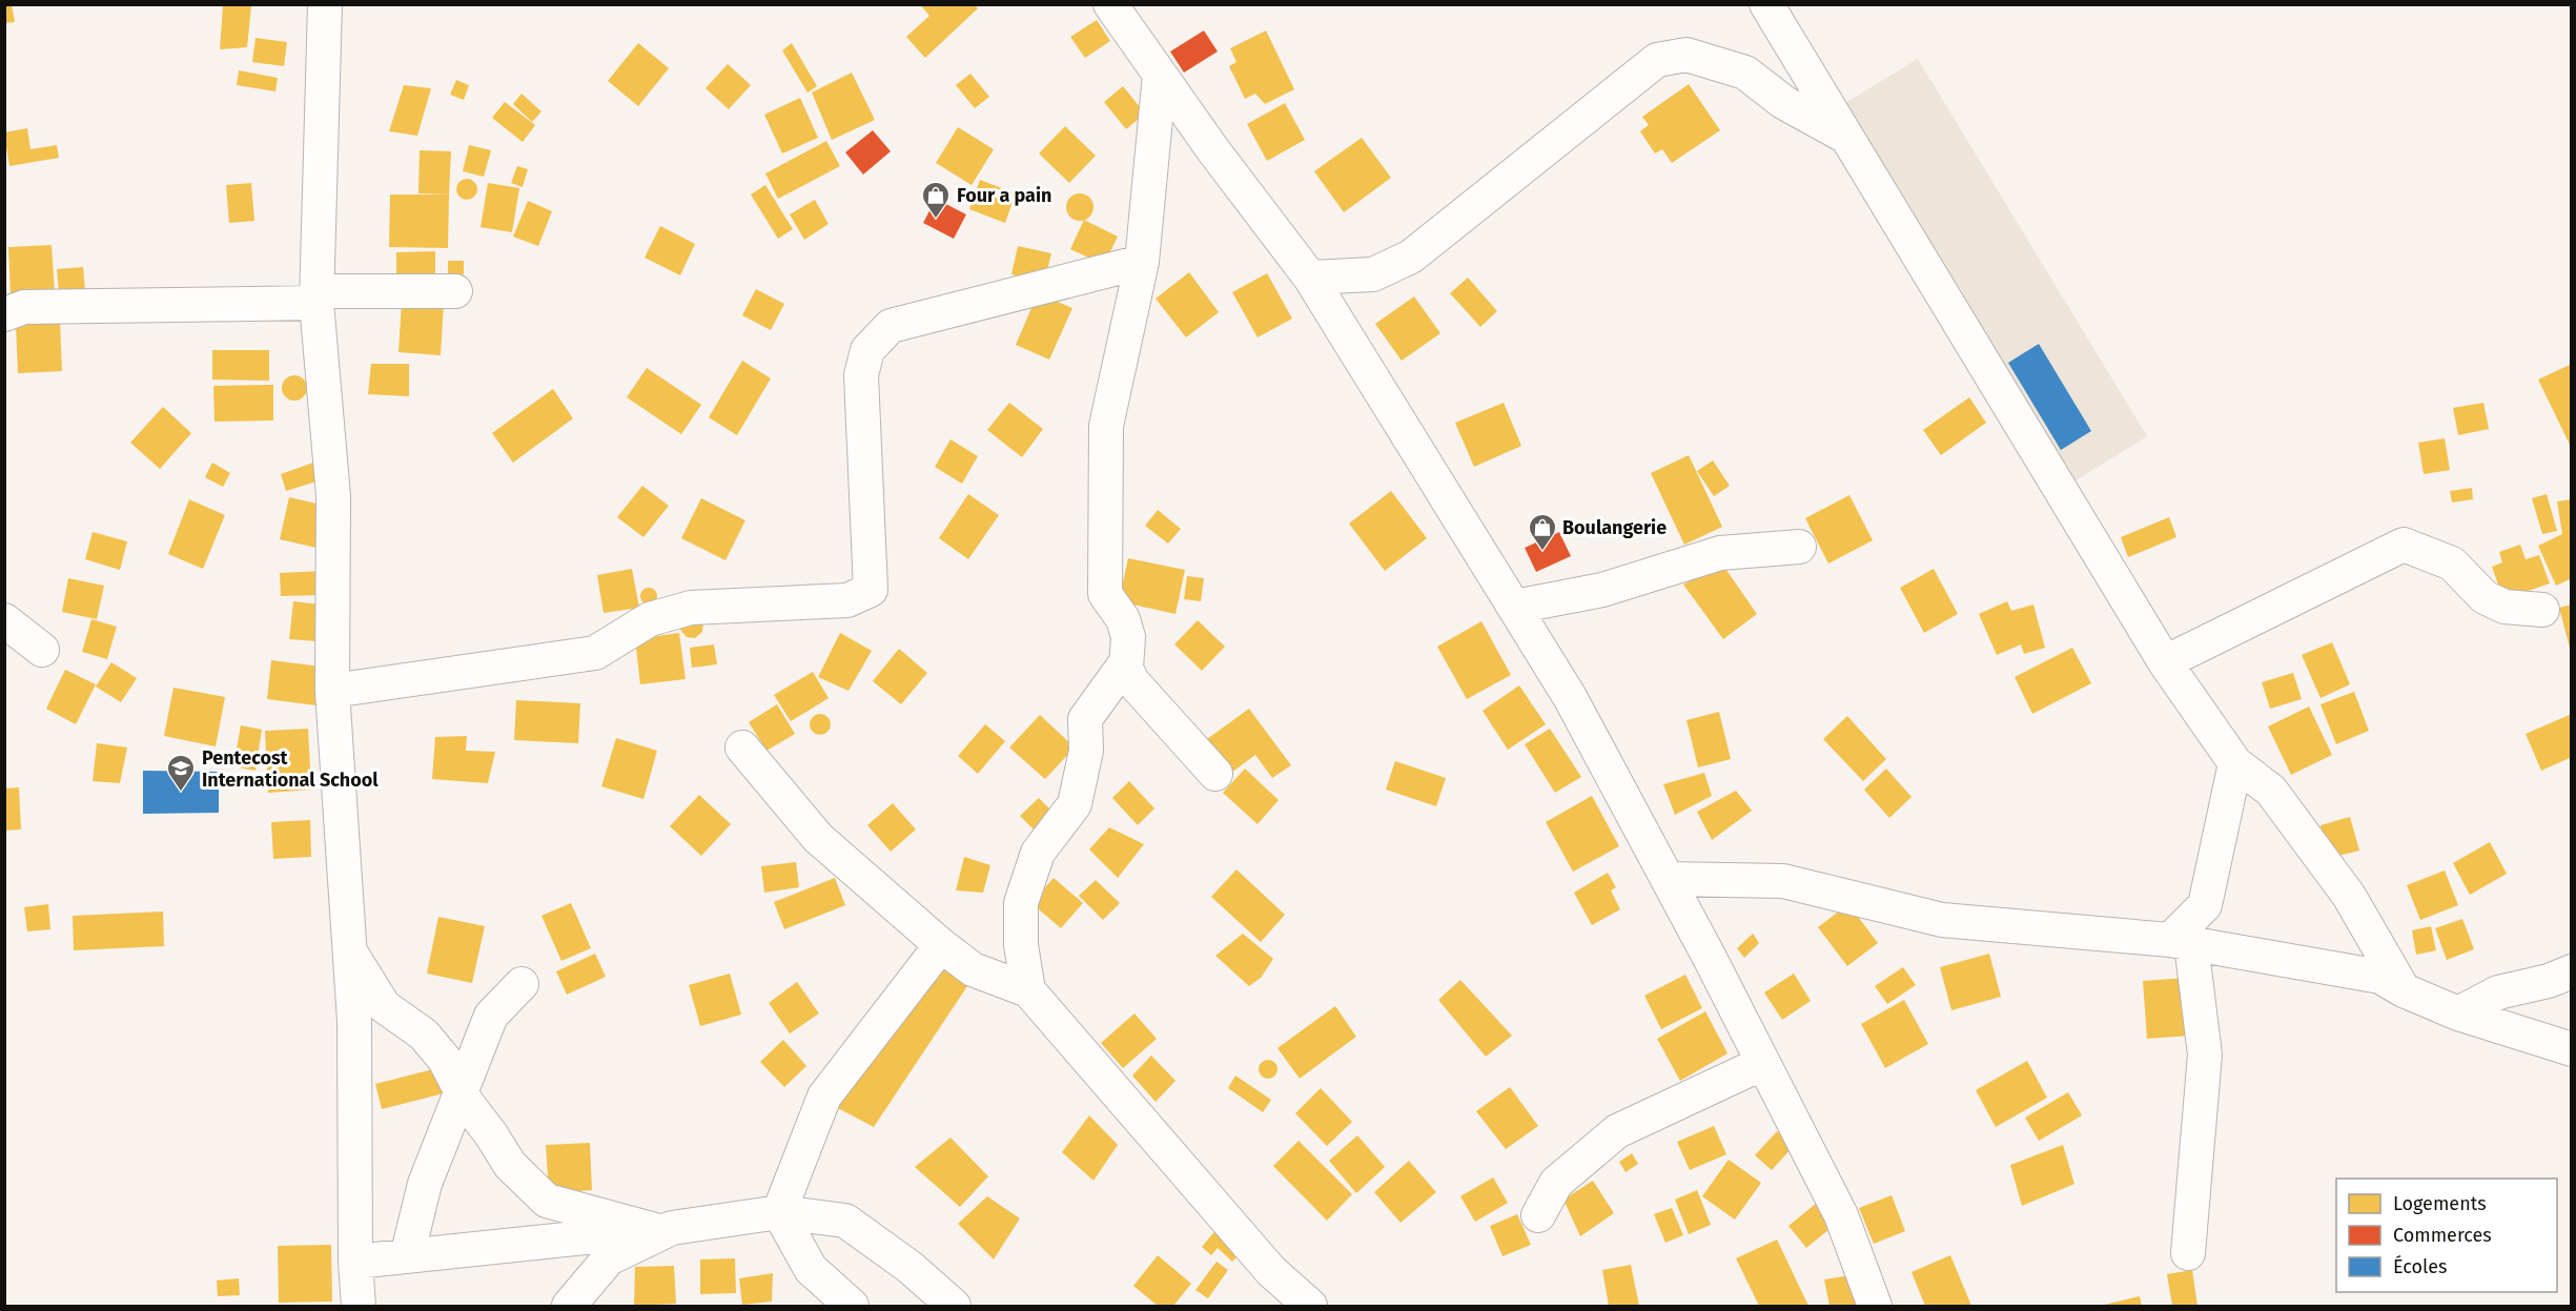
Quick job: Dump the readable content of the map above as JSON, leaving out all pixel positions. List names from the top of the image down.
{
  "places": {
    "shop": ["Four a pain", "Boulangerie"],
    "school or university": ["Pentecost International School"]
  },
  "legend": ["Logements", "Commerces", "Écoles"]
}
